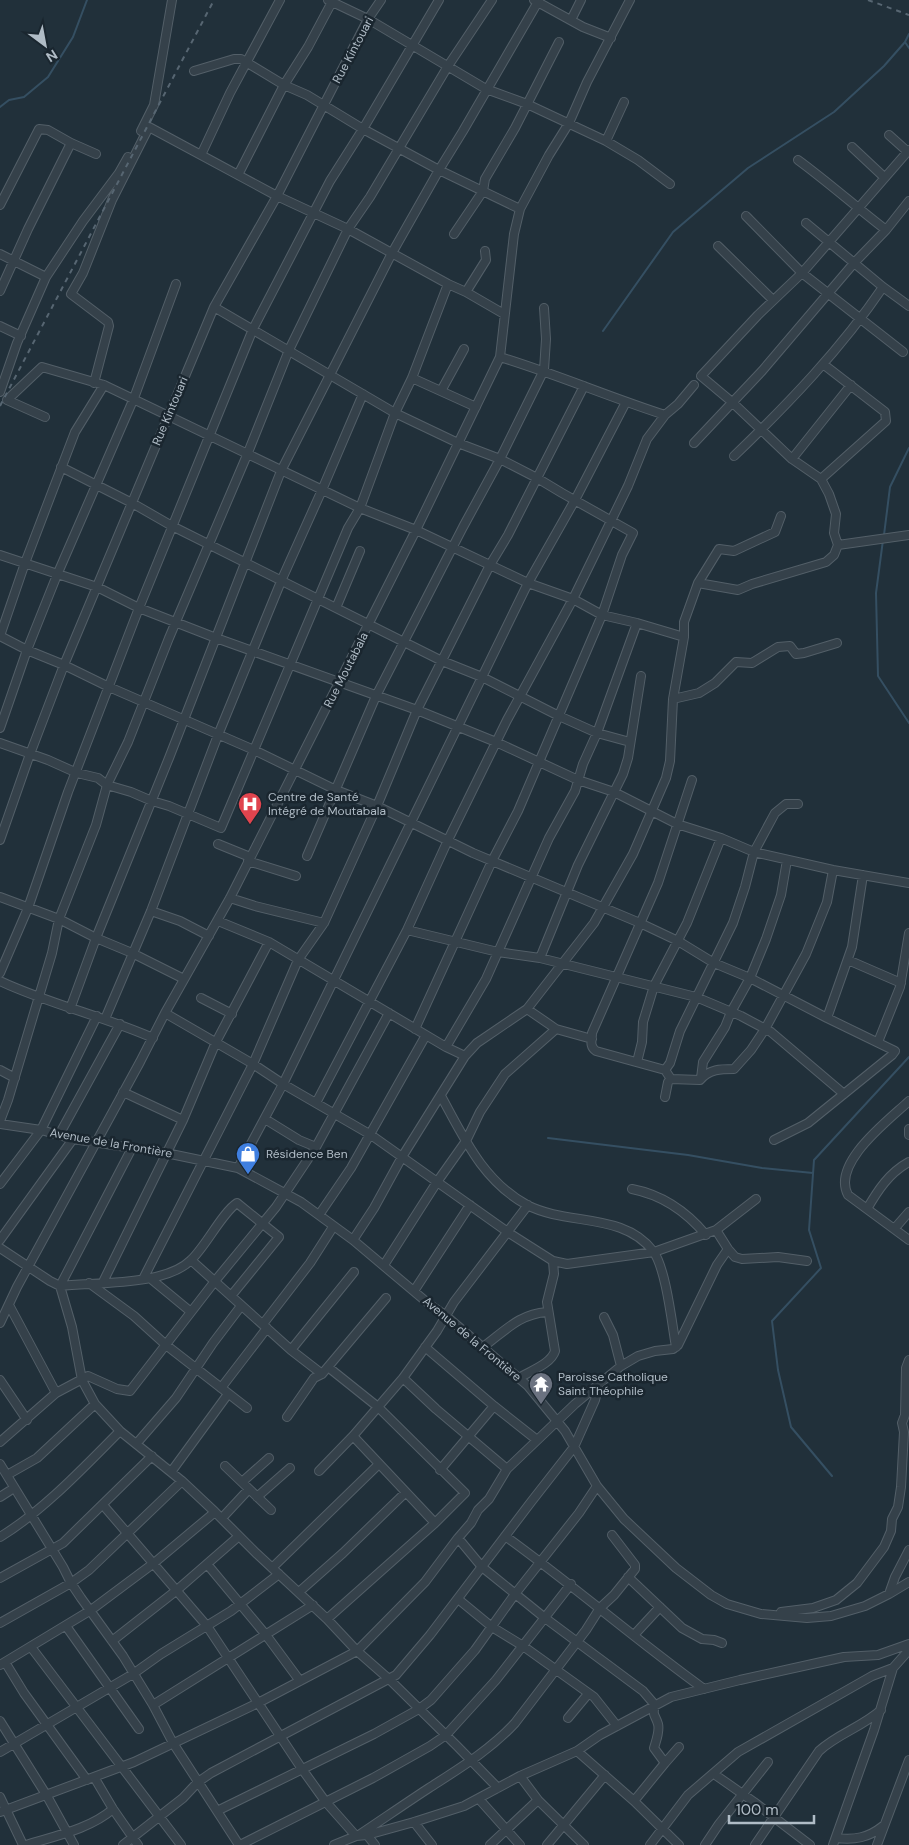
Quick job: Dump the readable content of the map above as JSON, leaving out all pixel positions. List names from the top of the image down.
{
  "streets": {
    "street": ["Rue Kintouari", "Rue Moutabala", "Avenue de la Frontière"]
  },
  "crossings": [
    ["Rue Moutabala", "Avenue de la Frontière"]
  ],
  "places": {
    "hospital": ["Centre de Santé Intégré de Moutabala"],
    "shop": ["Résidence Ben"],
    "temple": ["Paroisse Catholique Saint Théophile"]
  },
  "scale_bar": "100 m",
  "north": "bottom right"
}
